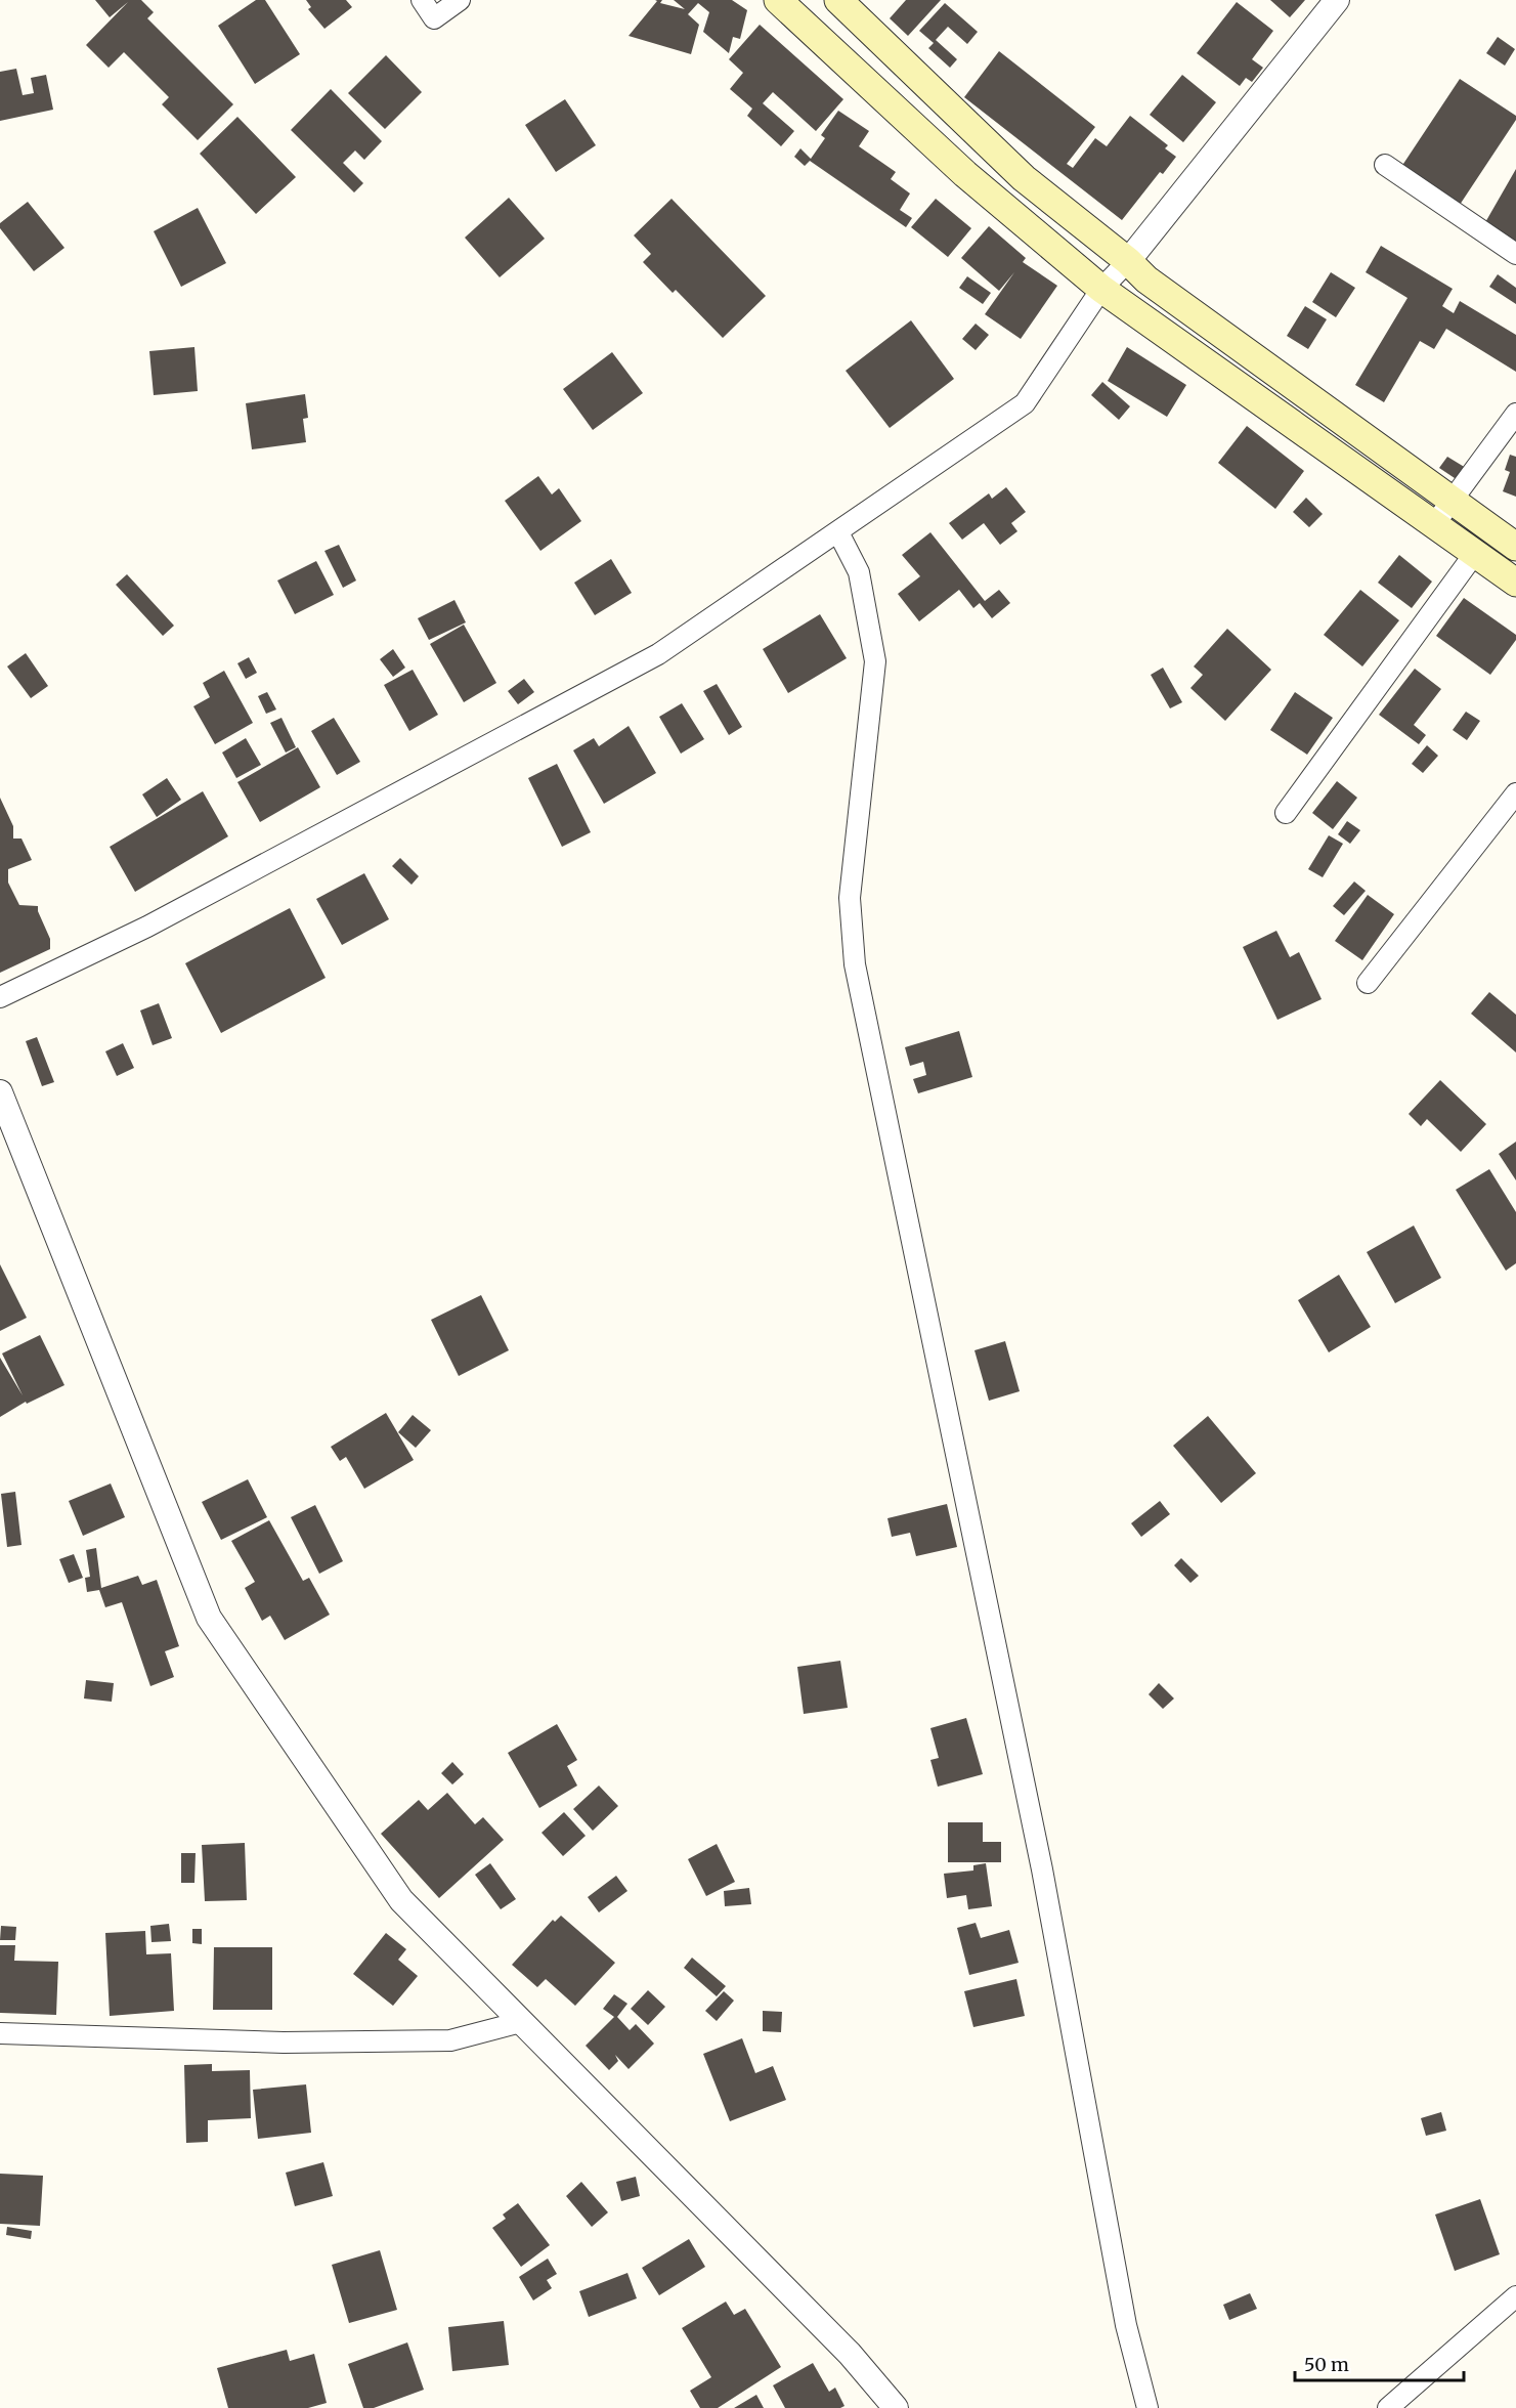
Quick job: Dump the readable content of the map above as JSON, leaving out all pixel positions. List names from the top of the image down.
{
  "scale_bar": "50 m"
}
